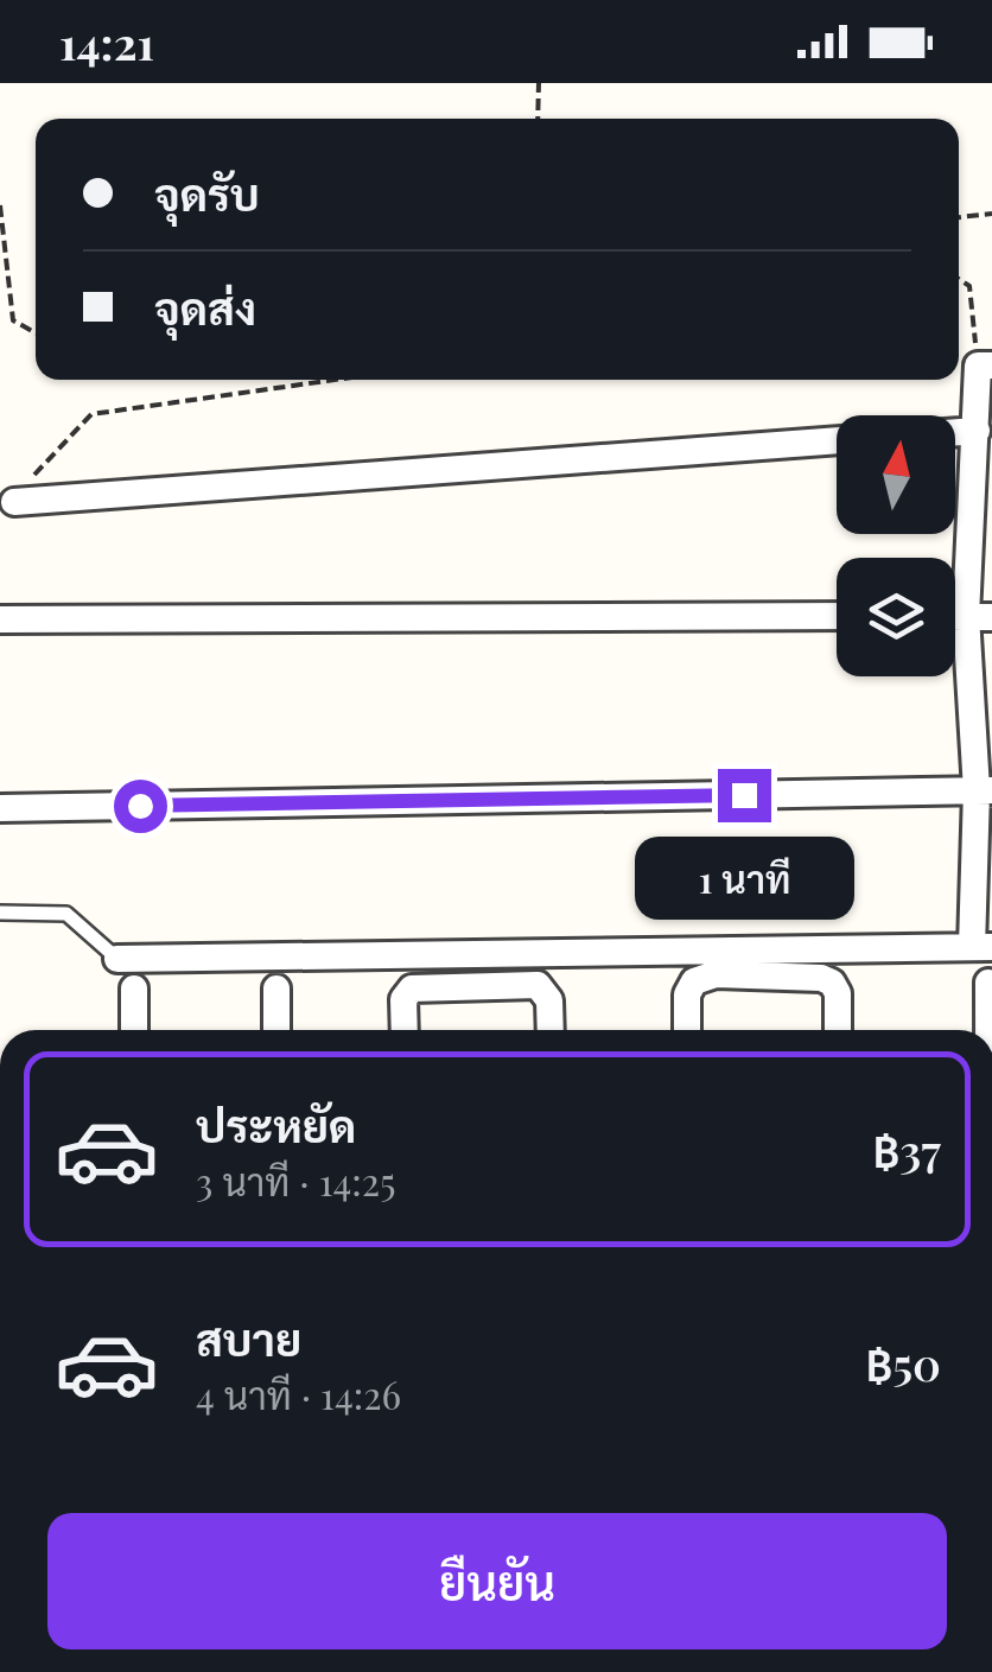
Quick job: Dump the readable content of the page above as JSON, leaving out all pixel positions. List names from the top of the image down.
{
  "north": "top",
  "page": {
    "status": "14:21",
    "banner": ["จุดรับ", "จุดส่ง"],
    "bubble": "1 นาที",
    "list": [
      {
        "name": "ประหยัด",
        "note": "3 นาที · 14:25",
        "value": "฿37"
      },
      {
        "name": "สบาย",
        "note": "4 นาที · 14:26",
        "value": "฿50"
      }
    ],
    "buttons": "ยืนยัน"
  }
}
